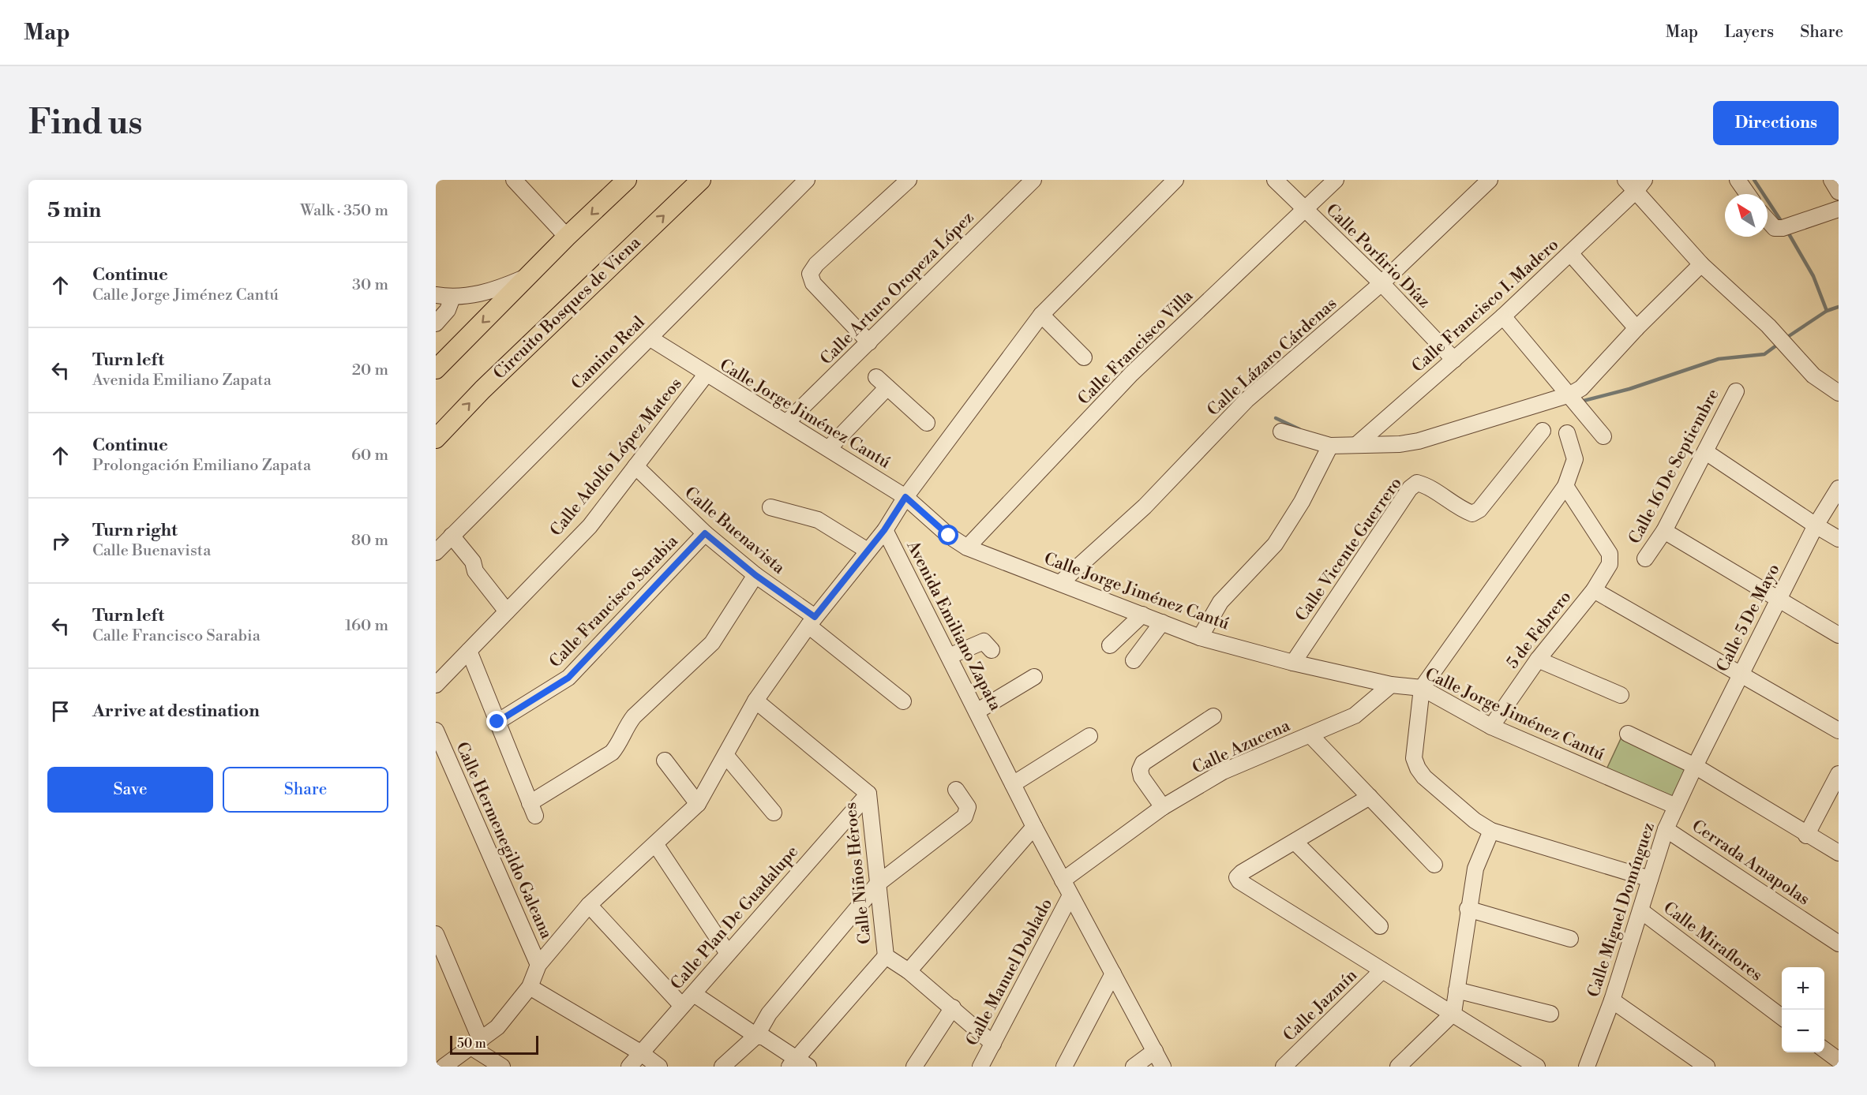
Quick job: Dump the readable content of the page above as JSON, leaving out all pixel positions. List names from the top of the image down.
{
  "streets": {
    "main road": ["Circuito Bosques de Viena"],
    "street": [
      "Calle Porfirio Díaz",
      "Calle Arturo Oropeza López",
      "Calle Francisco I. Madero",
      "Calle Francisco Villa",
      "Camino Real",
      "Calle Lázaro Cárdenas",
      "Calle Jorge Jiménez Cantú",
      "Calle Adolfo López Mateos",
      "Calle 16 De Septiembre",
      "Calle Buenavista",
      "Calle Vicente Guerrero",
      "Calle Francisco Sarabia",
      "Calle 5 De Mayo",
      "Avenida Emiliano Zapata",
      "5 de Febrero",
      "Calle Azucena",
      "Calle Hermenegildo Galeana",
      "Cerrada Amapolas",
      "Calle Niños Héroes",
      "Calle Miguel Domínguez",
      "Calle Plan De Guadalupe",
      "Calle Miraflores",
      "Calle Manuel Doblado",
      "Calle Jazmín"
    ]
  },
  "crossings": [
    ["Calle Porfirio Díaz", "Calle Francisco I. Madero"],
    ["Calle Porfirio Díaz", "Calle Francisco Villa"],
    ["Calle Porfirio Díaz", "Calle Lázaro Cárdenas"],
    ["Calle Arturo Oropeza López", "Calle Jorge Jiménez Cantú"],
    ["Calle Francisco Villa", "Calle Jorge Jiménez Cantú"],
    ["Camino Real", "Calle Jorge Jiménez Cantú"],
    ["Calle Lázaro Cárdenas", "Calle Jorge Jiménez Cantú"],
    ["Calle Jorge Jiménez Cantú", "Calle Adolfo López Mateos"],
    ["Calle Jorge Jiménez Cantú", "Calle Vicente Guerrero"],
    ["Calle Jorge Jiménez Cantú", "Avenida Emiliano Zapata"],
    ["Calle Jorge Jiménez Cantú", "5 de Febrero"],
    ["Calle Jorge Jiménez Cantú", "Calle Azucena"],
    ["Calle Jorge Jiménez Cantú", "Calle Miguel Domínguez"],
    ["Calle Adolfo López Mateos", "Calle Buenavista"],
    ["Calle Buenavista", "Calle Francisco Sarabia"],
    ["Calle 5 De Mayo", "Calle Miguel Domínguez"],
    ["Avenida Emiliano Zapata", "Calle Azucena"],
    ["Avenida Emiliano Zapata", "Calle Manuel Doblado"],
    ["Cerrada Amapolas", "Calle Miguel Domínguez"],
    ["Calle Niños Héroes", "Calle Plan De Guadalupe"],
    ["Calle Niños Héroes", "Calle Manuel Doblado"],
    ["Calle Miguel Domínguez", "Calle Miraflores"]
  ],
  "scale_bar": "50 m",
  "north": "top left",
  "page": {
    "header": "Map",
    "nav": ["Map", "Layers", "Share"],
    "buttons": [
      "Directions",
      ["Save", "Share"]
    ],
    "title": "Find us",
    "heading": ["5 min", "Walk · 350 m"],
    "list": [
      ["Continue", "Calle Jorge Jiménez Cantú", "30 m"],
      ["Turn left", "Avenida Emiliano Zapata", "20 m"],
      ["Continue", "Prolongación Emiliano Zapata", "60 m"],
      ["Turn right", "Calle Buenavista", "80 m"],
      ["Turn left", "Calle Francisco Sarabia", "160 m"],
      "Arrive at destination"
    ],
    "map_buttons": ["+", "−"],
    "scale": "50 m"
  }
}
